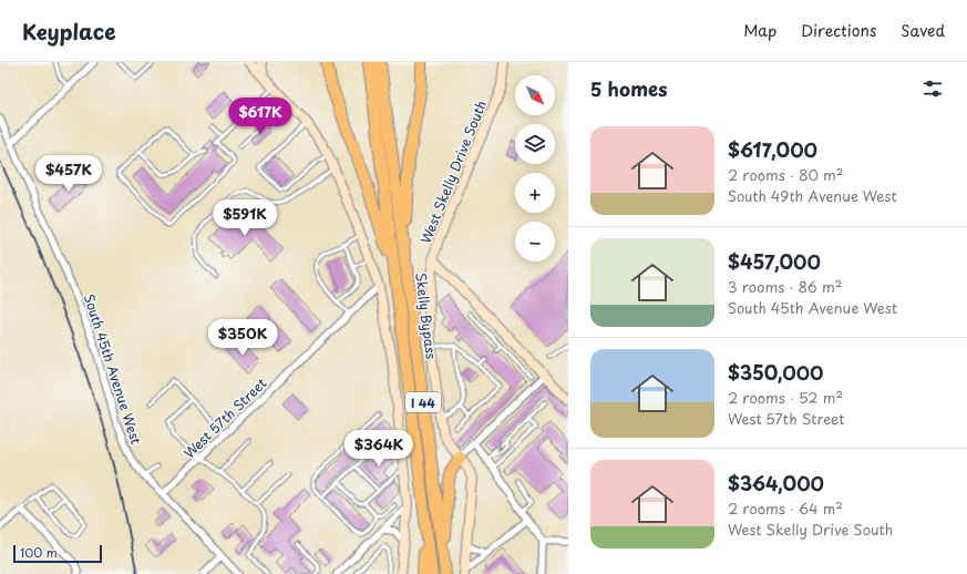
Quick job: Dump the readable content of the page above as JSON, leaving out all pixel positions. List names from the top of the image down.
{
  "streets": {
    "highway": ["Skelly Bypass", "I 44"],
    "street": ["West Skelly Drive South", "South 45th Avenue West", "West 57th Street"]
  },
  "crossings": [
    ["South 45th Avenue West", "West 57th Street"]
  ],
  "scale_bar": "100 m",
  "north": "bottom right",
  "page": {
    "header": "Keyplace",
    "nav": ["Map", "Directions", "Saved"],
    "heading": "5 homes",
    "map_buttons": ["+", "−"],
    "price": [
      "$617K",
      "$457K",
      "$591K",
      "$350K",
      "$364K"
    ],
    "list": [
      {
        "name": "$617,000",
        "note": "2 rooms · 80 m² · South 49th Avenue West"
      },
      {
        "name": "$457,000",
        "note": "3 rooms · 86 m² · South 45th Avenue West"
      },
      {
        "name": "$350,000",
        "note": "2 rooms · 52 m² · West 57th Street"
      },
      {
        "name": "$364,000",
        "note": "2 rooms · 64 m² · West Skelly Drive South"
      }
    ],
    "scale": "100 m"
  }
}
